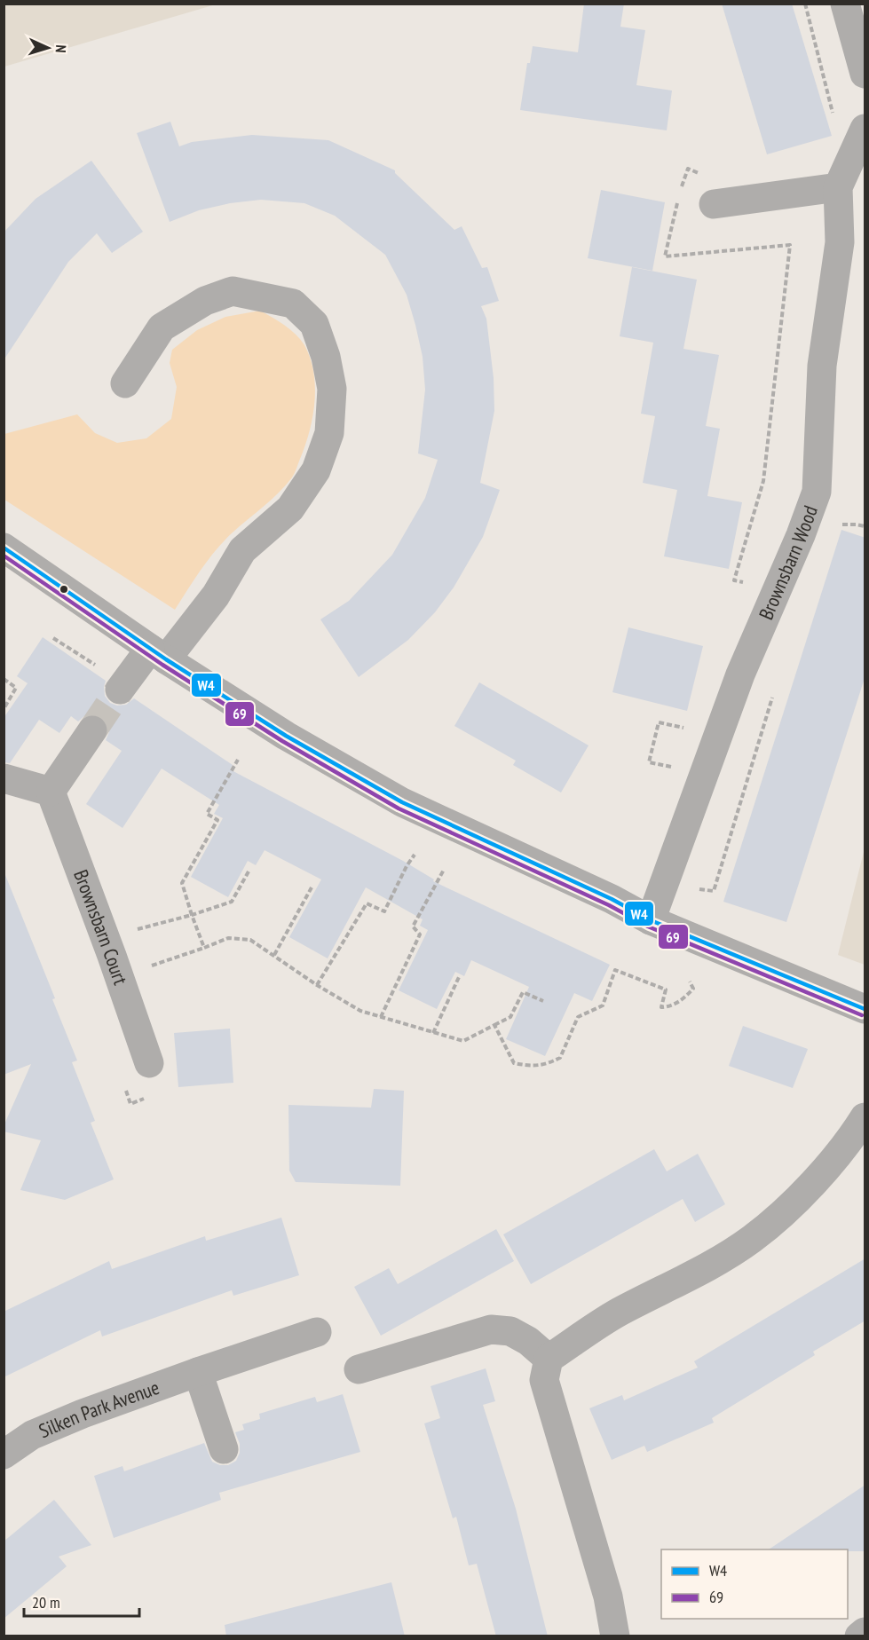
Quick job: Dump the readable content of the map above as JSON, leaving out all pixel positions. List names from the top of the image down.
{
  "streets": {
    "street": ["Brownsbarn Wood", "Brownsbarn Court", "Silken Park Avenue"]
  },
  "lines": ["transit line W4", "transit line 69"],
  "legend": ["W4", "69"],
  "scale_bar": "20 m",
  "north": "right"
}
